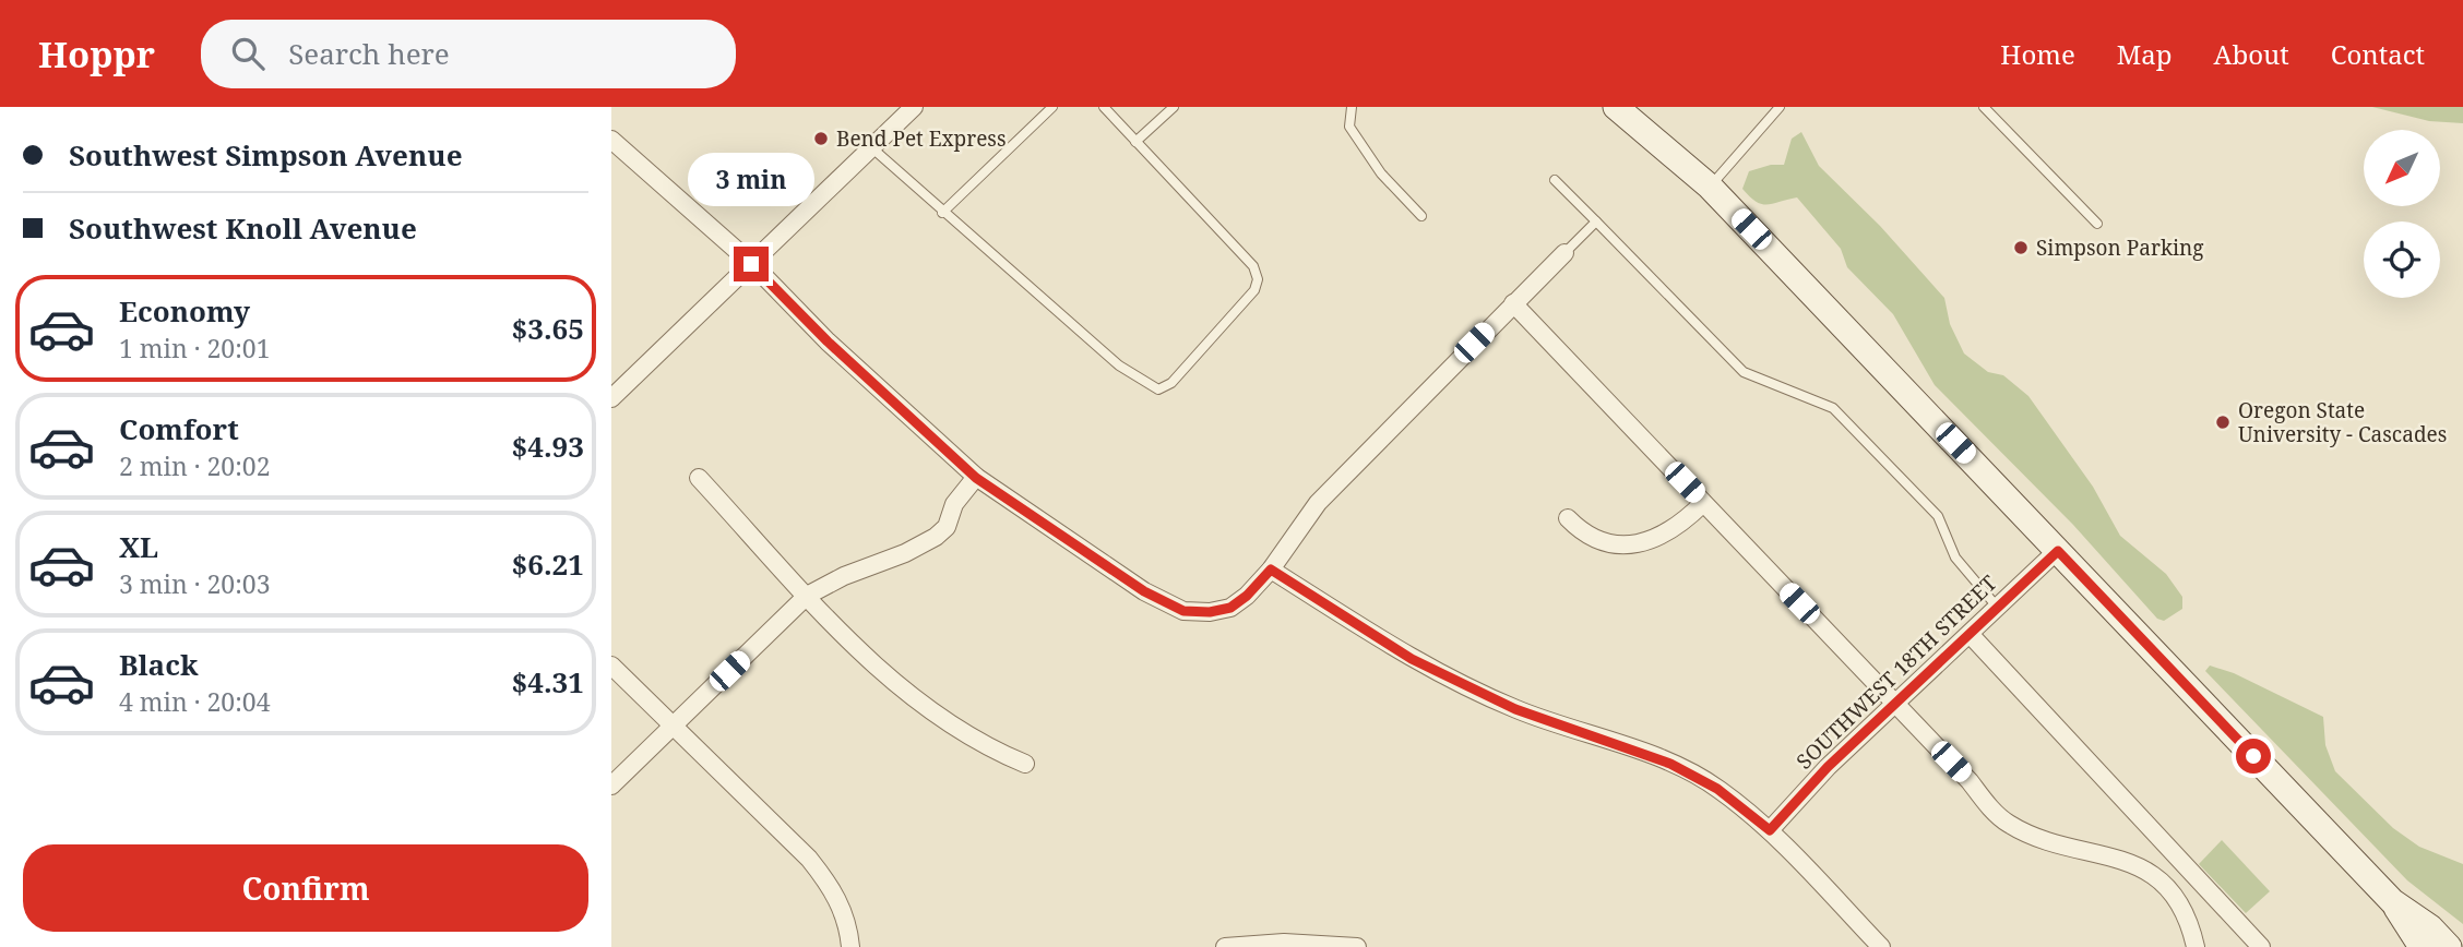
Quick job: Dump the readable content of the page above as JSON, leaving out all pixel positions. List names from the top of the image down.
{
  "streets": {
    "street": ["SOUTHWEST 18TH STREET"]
  },
  "places": ["Bend Pet Express", "Simpson Parking", "Oregon State University - Cascades"],
  "north": "bottom left",
  "page": {
    "header": "Hoppr",
    "search": "Search here",
    "nav": [
      "Home",
      "Map",
      "About",
      "Contact"
    ],
    "banner": ["Southwest Simpson Avenue", "Southwest Knoll Avenue"],
    "bubble": "3 min",
    "list": [
      {
        "name": "Economy",
        "note": "1 min · 20:01",
        "value": "$3.65"
      },
      {
        "name": "Comfort",
        "note": "2 min · 20:02",
        "value": "$4.93"
      },
      {
        "name": "XL",
        "note": "3 min · 20:03",
        "value": "$6.21"
      },
      {
        "name": "Black",
        "note": "4 min · 20:04",
        "value": "$4.31"
      }
    ],
    "buttons": "Confirm"
  }
}
